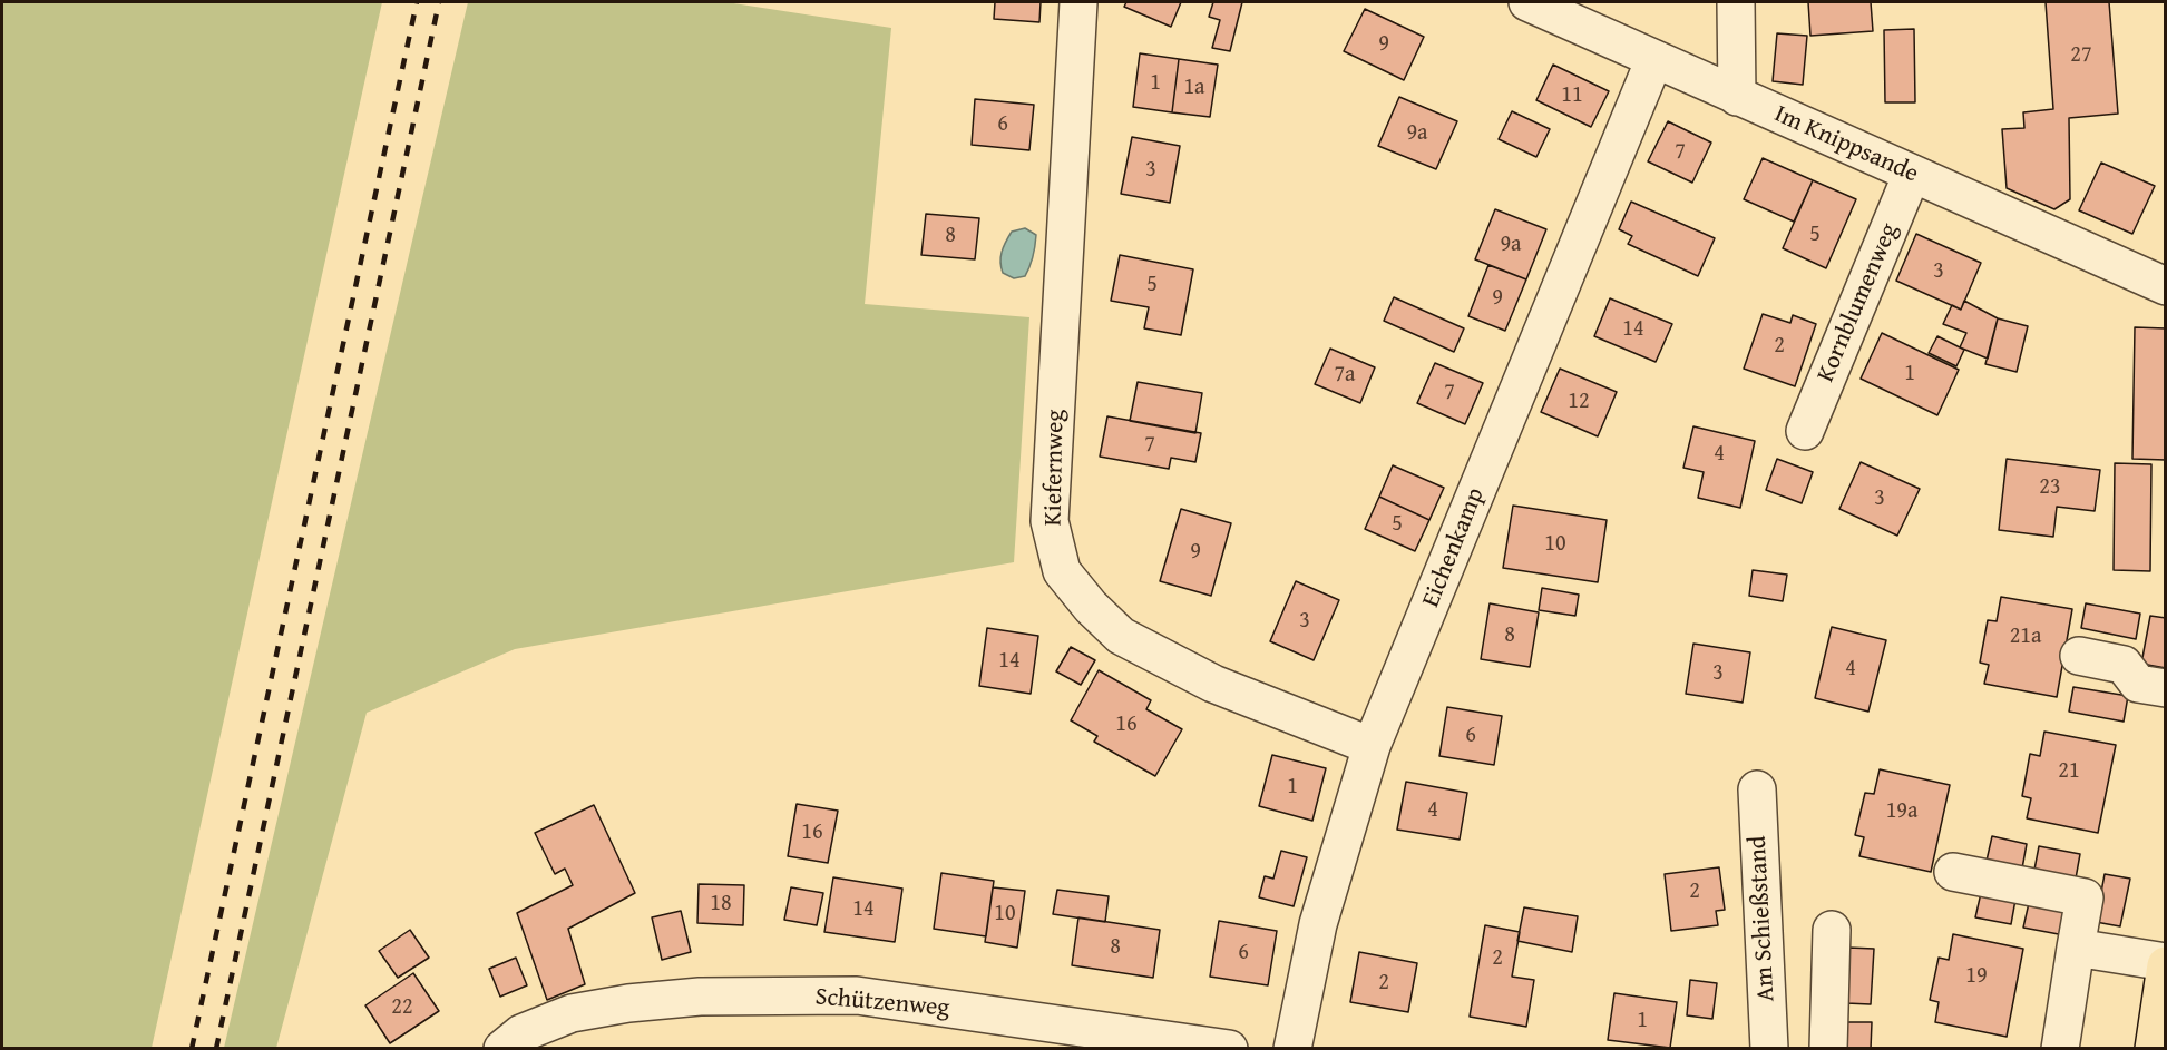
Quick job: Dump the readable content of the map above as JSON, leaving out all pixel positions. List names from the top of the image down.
{
  "streets": {
    "street": [
      "Im Knippsande",
      "Kornblumenweg",
      "Kiefernweg",
      "Eichenkamp",
      "Am Schießstand",
      "Schützenweg"
    ]
  },
  "crossings": [
    ["Im Knippsande", "Kornblumenweg"],
    ["Im Knippsande", "Eichenkamp"],
    ["Kiefernweg", "Eichenkamp"]
  ],
  "house_numbers": [
    "9",
    "27",
    "1",
    "1a",
    "11",
    "6",
    "9a",
    "7",
    "3",
    "5",
    "8",
    "9a",
    "3",
    "5",
    "9",
    "14",
    "2",
    "1",
    "7a",
    "7",
    "12",
    "7",
    "4",
    "23",
    "3",
    "5",
    "10",
    "9",
    "3",
    "8",
    "21a",
    "14",
    "4",
    "3",
    "16",
    "6",
    "21",
    "1",
    "4",
    "19a",
    "16",
    "2",
    "18",
    "14",
    "10",
    "8",
    "6",
    "2",
    "19",
    "2",
    "22",
    "1"
  ]
}
